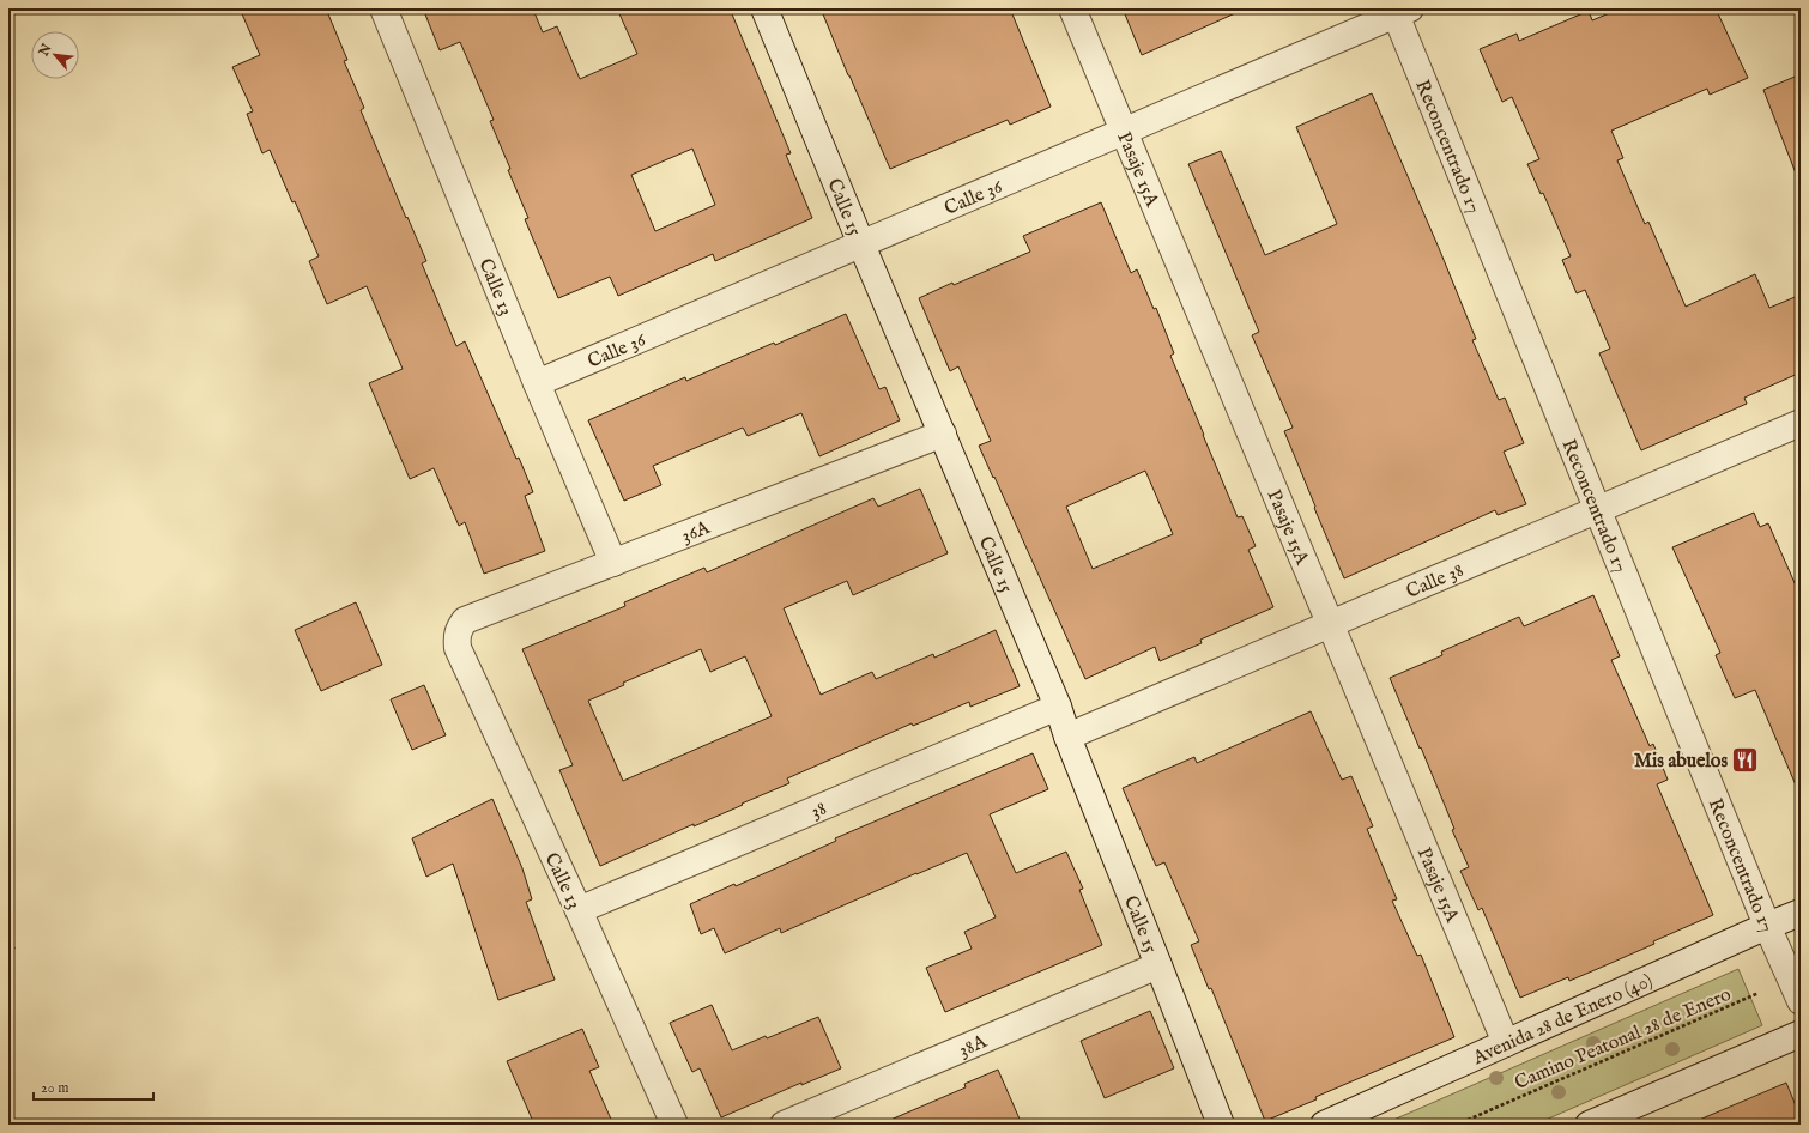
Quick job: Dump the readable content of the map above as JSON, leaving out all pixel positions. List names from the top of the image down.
{
  "streets": {
    "street": [
      "Reconcentrado 17",
      "Pasaje 15A",
      "Calle 36",
      "Calle 15",
      "Calle 13",
      "36A",
      "Calle 38",
      "38",
      "Avenida 28 de Enero (40)",
      "38A"
    ],
    "path": ["Camino Peatonal 28 de Enero"]
  },
  "crossings": [
    ["Reconcentrado 17", "Calle 36"],
    ["Reconcentrado 17", "Calle 38"],
    ["Reconcentrado 17", "Avenida 28 de Enero (40)"],
    ["Reconcentrado 17", "Camino Peatonal 28 de Enero"],
    ["Pasaje 15A", "Calle 36"],
    ["Pasaje 15A", "Calle 38"],
    ["Pasaje 15A", "Avenida 28 de Enero (40)"],
    ["Calle 36", "Calle 15"],
    ["Calle 36", "Calle 13"],
    ["Calle 15", "36A"],
    ["Calle 15", "Calle 38"],
    ["Calle 15", "38"],
    ["Calle 15", "38A"],
    ["Calle 13", "36A"],
    ["Calle 13", "38"]
  ],
  "places": {
    "restaurant": ["Mis abuelos"]
  },
  "scale_bar": "20 m",
  "north": "top left"
}
